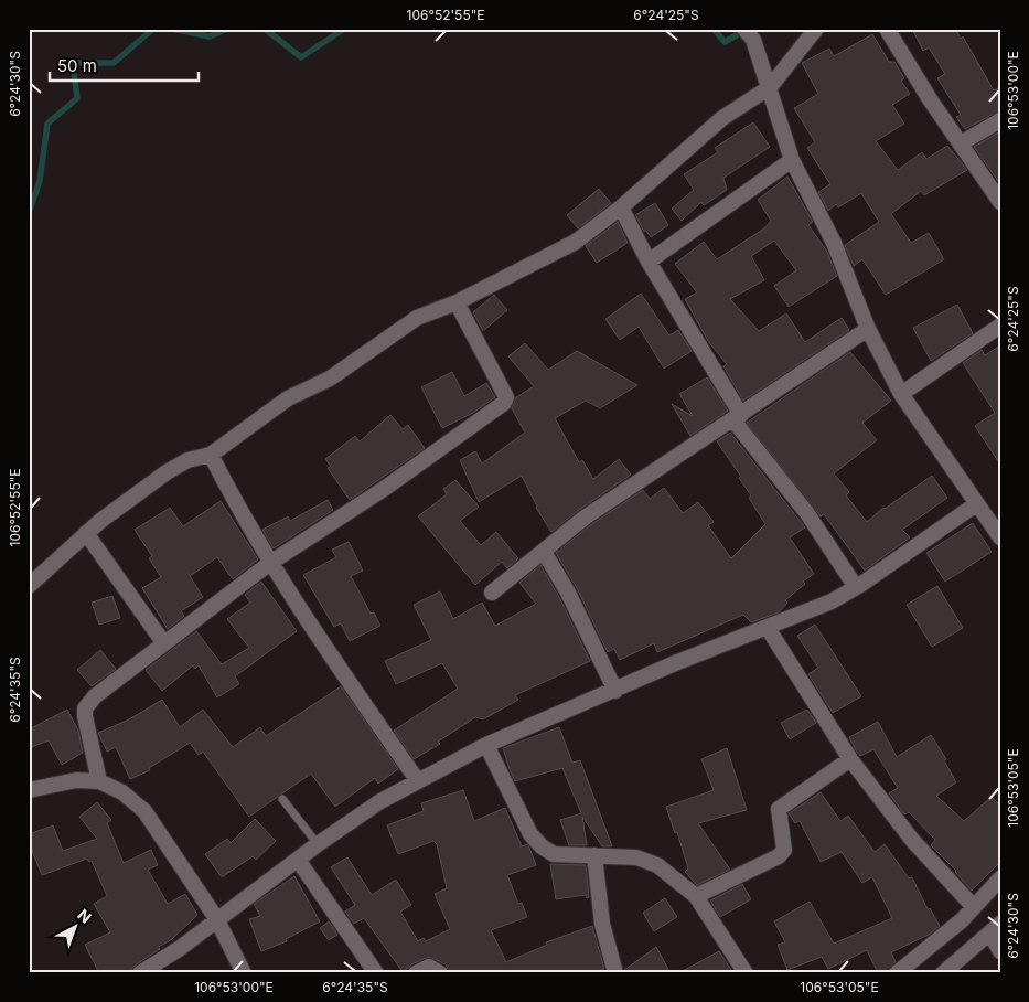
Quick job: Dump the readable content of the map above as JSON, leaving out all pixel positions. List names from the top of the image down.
{
  "scale_bar": "50 m",
  "north": "top right",
  "coordinates": [
    "106°52'55\"E",
    "6°24'25\"S",
    "6°24'30\"S",
    "106°53'00\"E",
    "6°24'35\"S",
    "106°53'05\"E"
  ]
}
